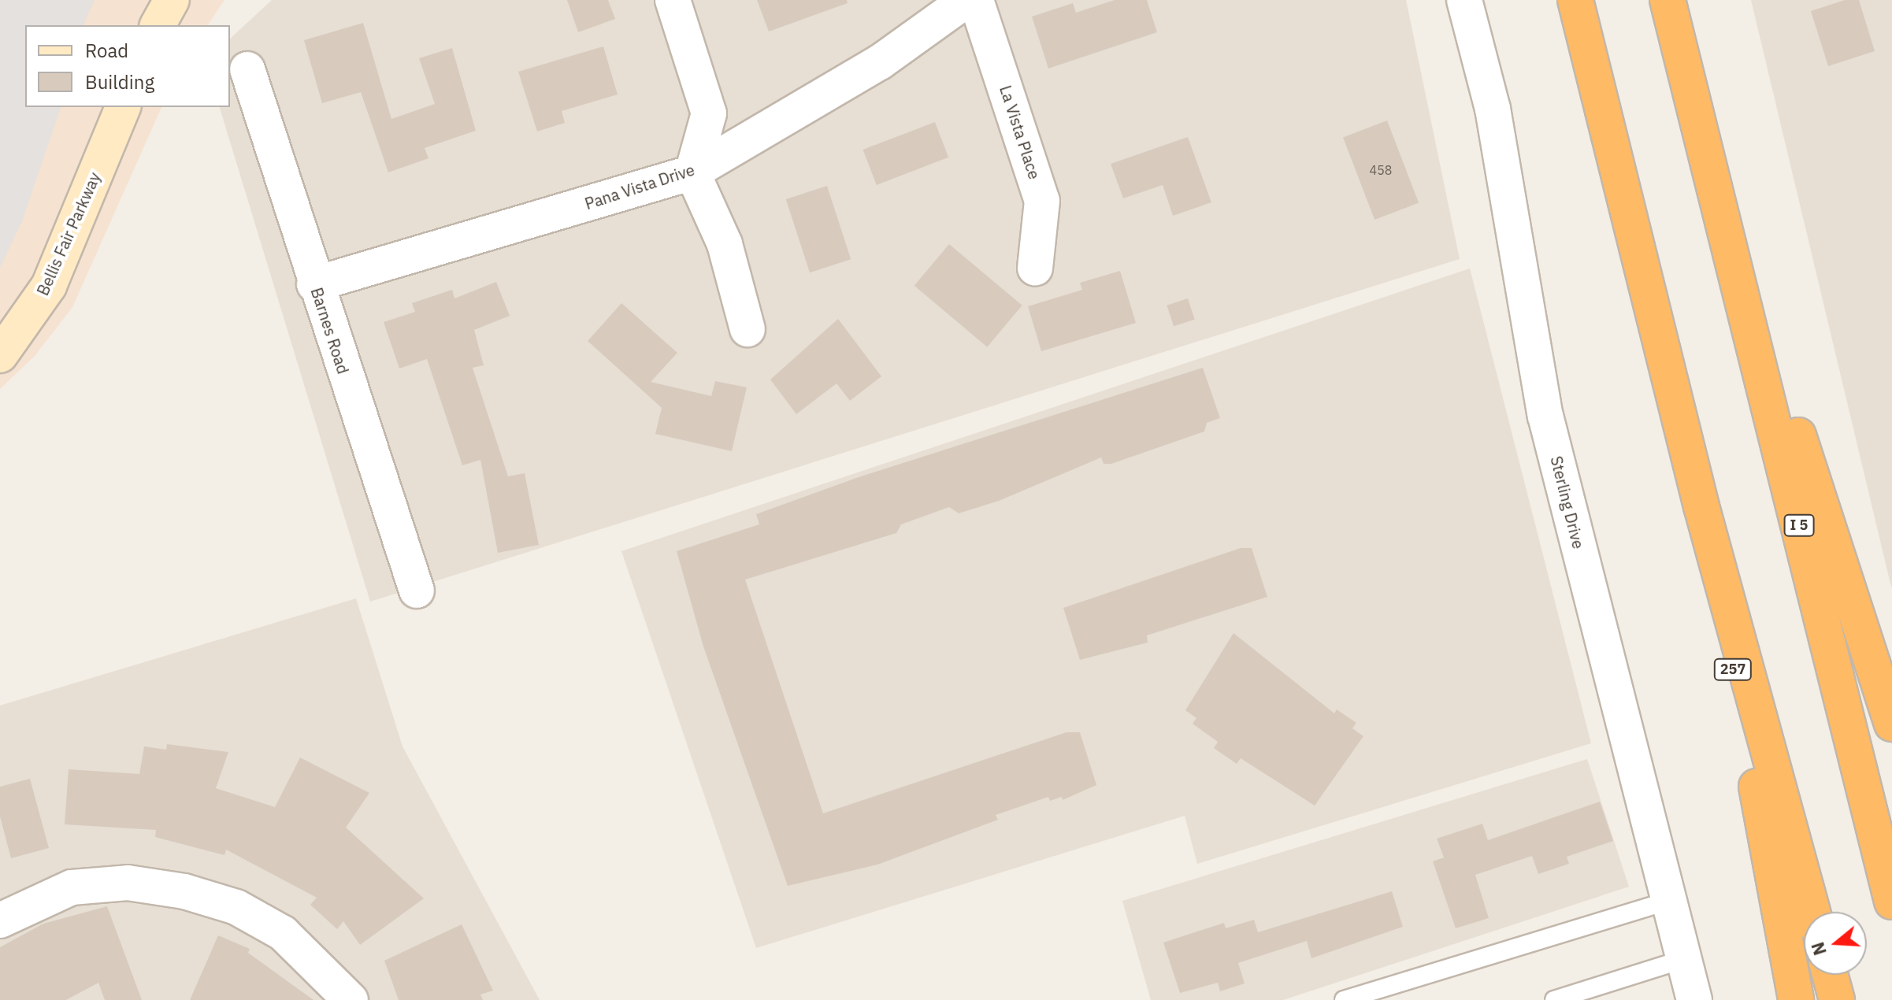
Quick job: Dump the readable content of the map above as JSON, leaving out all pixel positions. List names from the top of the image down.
{
  "streets": {
    "highway": ["I 5", "257"],
    "street": [
      "La Vista Place",
      "Pana Vista Drive",
      "Bellis Fair Parkway",
      "Barnes Road",
      "Sterling Drive"
    ]
  },
  "crossings": [
    ["Pana Vista Drive", "Barnes Road"]
  ],
  "house_numbers": ["458"],
  "legend": ["Road", "Building"],
  "north": "left"
}
